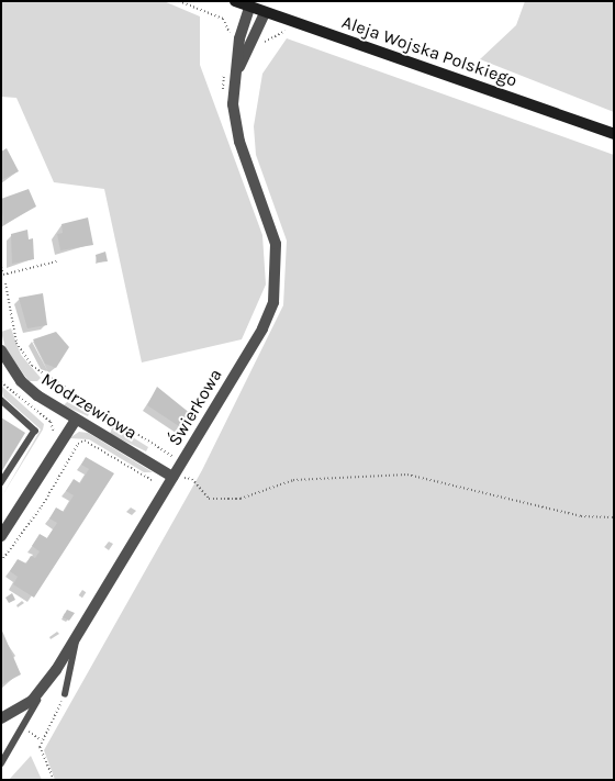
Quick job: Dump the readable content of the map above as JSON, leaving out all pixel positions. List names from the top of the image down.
{
  "streets": {
    "main road": ["Aleja Wojska Polskiego"],
    "street": ["Modrzewiowa", "Świerkowa"]
  },
  "crossings": [
    ["Aleja Wojska Polskiego", "Świerkowa"],
    ["Modrzewiowa", "Świerkowa"]
  ]
}
